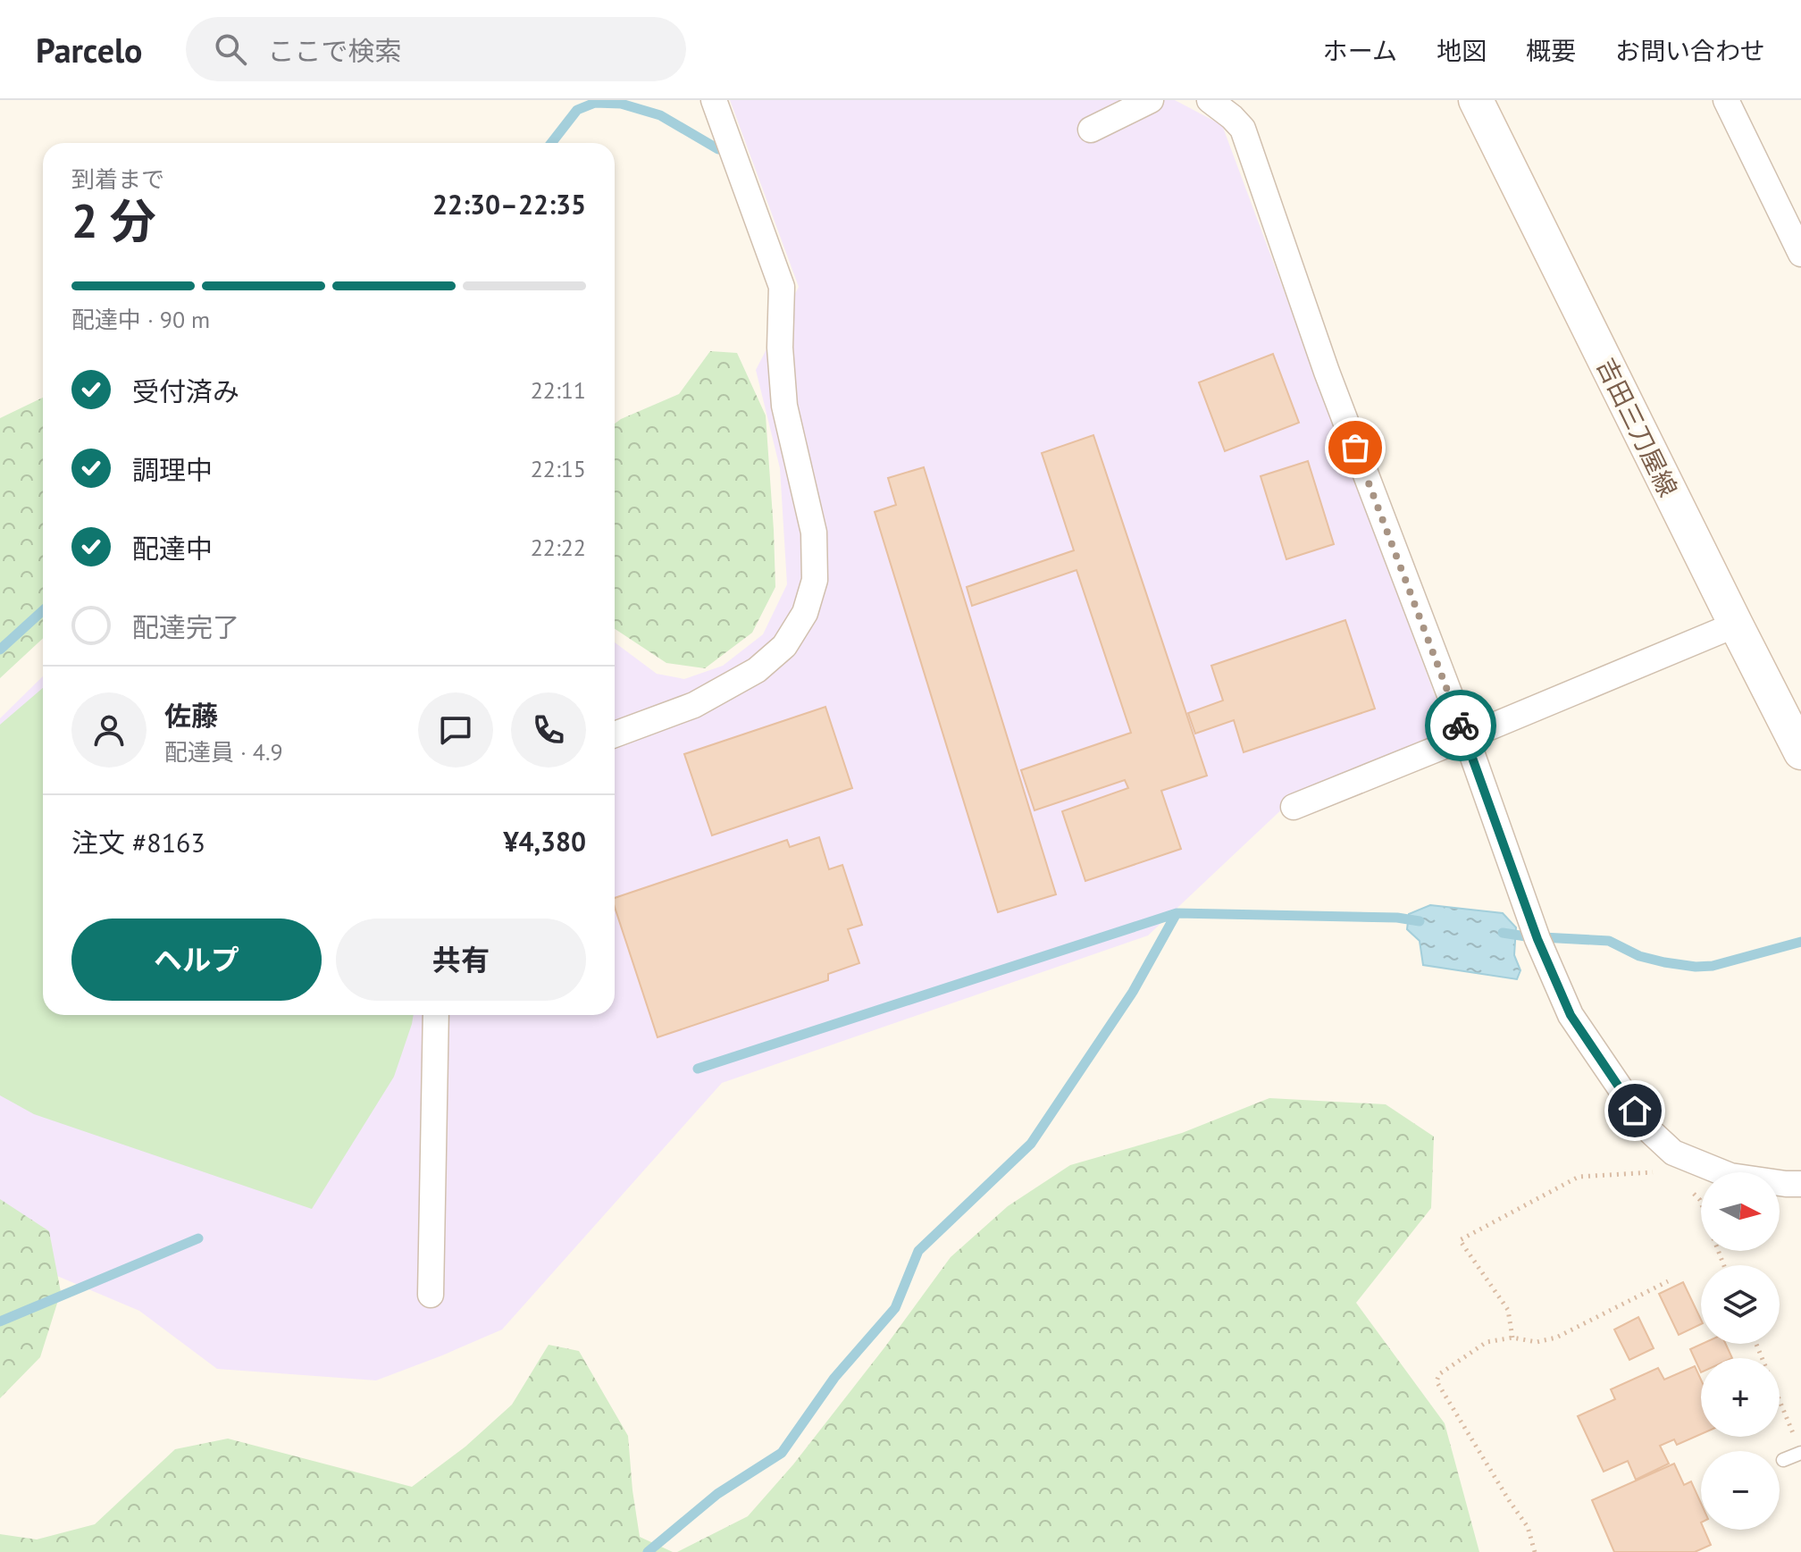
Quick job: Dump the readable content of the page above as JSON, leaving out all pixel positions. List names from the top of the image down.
{
  "streets": {
    "main road": ["吉田三刀屋線"]
  },
  "north": "right",
  "page": {
    "header": "Parcelo",
    "search": "ここで検索",
    "nav": [
      "ホーム",
      "地図",
      "概要",
      "お問い合わせ"
    ],
    "heading": ["2 分", "到着まで", "22:30–22:35"],
    "panel": [
      "佐藤",
      "配達員 · 4.9",
      "注文 #8163",
      "¥4,380"
    ],
    "bar": "配達中 · 90 m",
    "list": [
      ["受付済み", "22:11"],
      ["調理中", "22:15"],
      ["配達中", "22:22"],
      "配達完了"
    ],
    "buttons": ["ヘルプ", "共有"],
    "map_buttons": ["+", "−"]
  }
}
